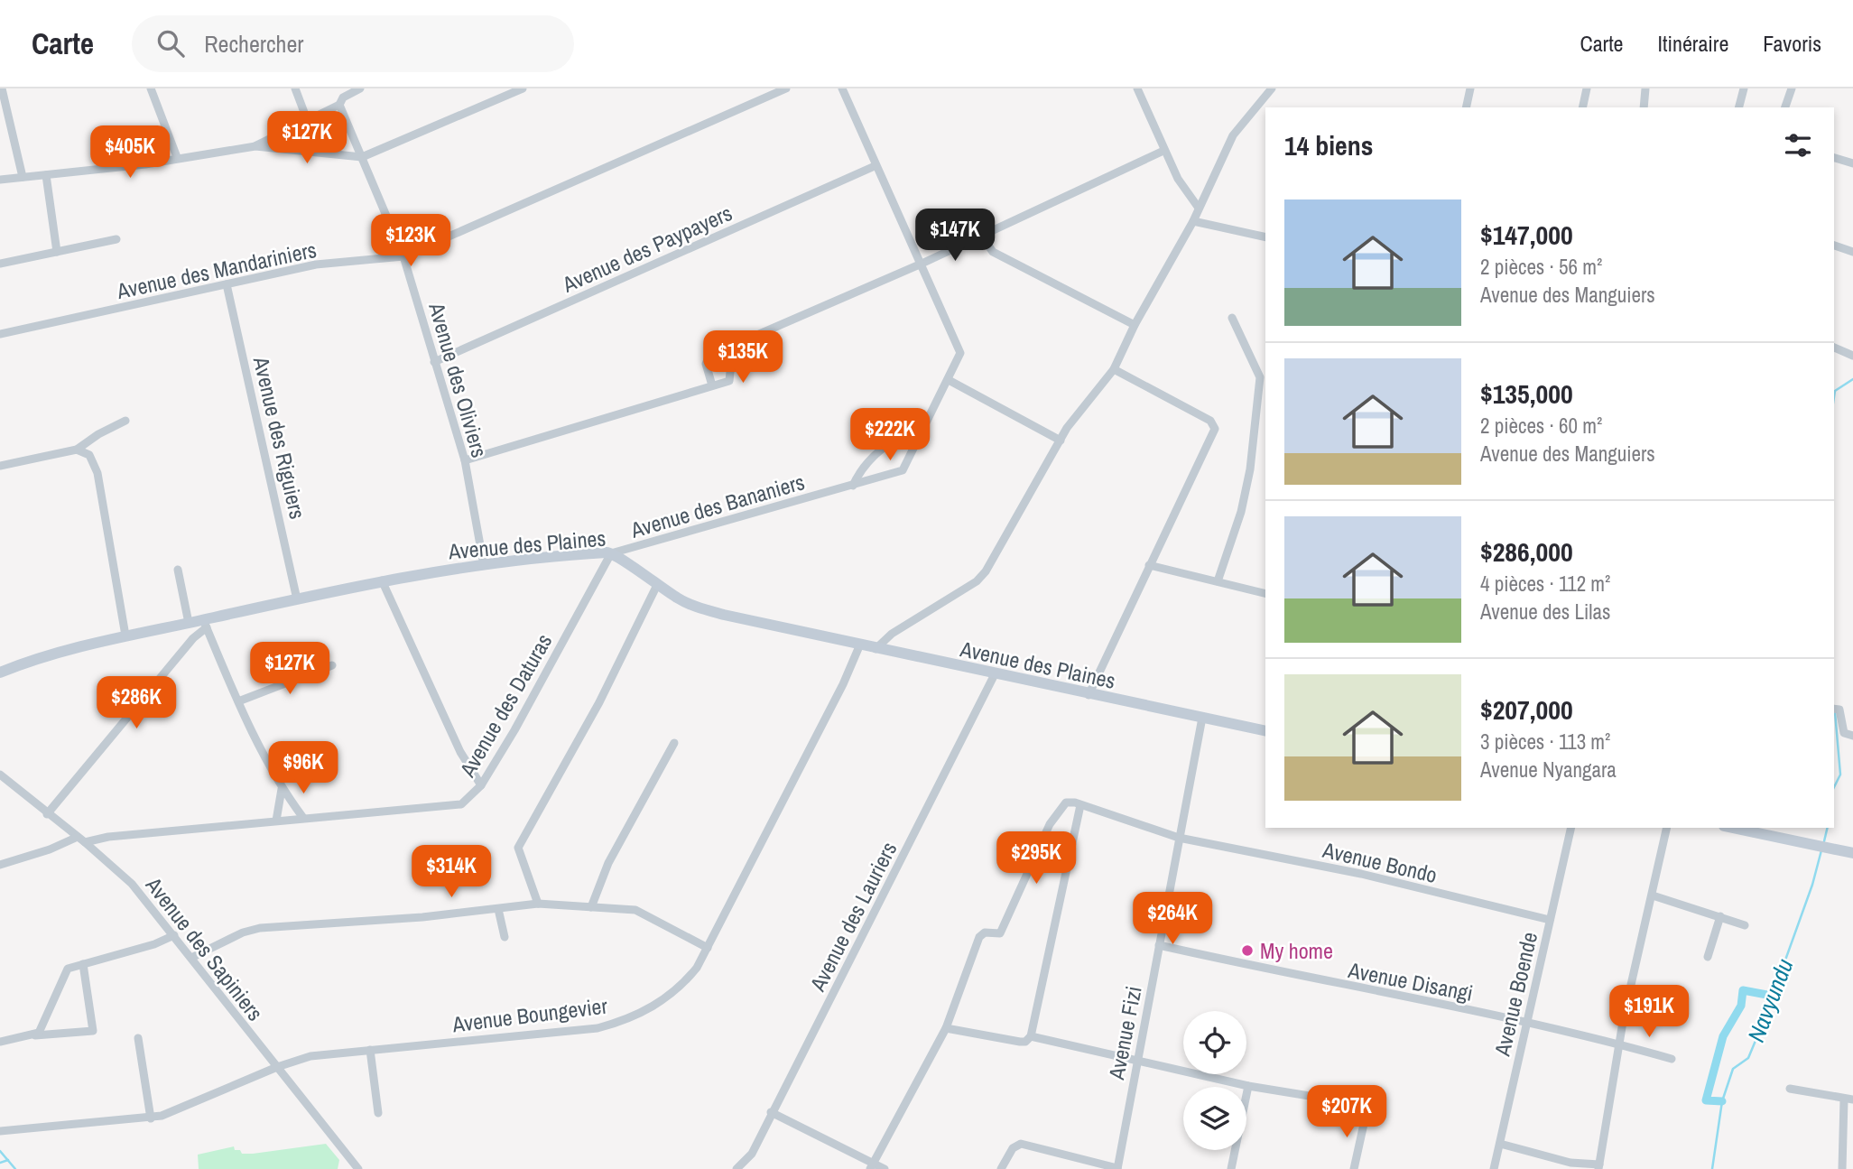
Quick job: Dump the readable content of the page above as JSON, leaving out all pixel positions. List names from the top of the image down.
{
  "streets": {
    "street": [
      "Avenue des Paypayers",
      "Avenue des Mandariniers",
      "Avenue des Oliviers",
      "Avenue des Riguiers",
      "Avenue des Bananiers",
      "Avenue des Plaines",
      "Avenue des Daturas",
      "Avenue Bondo",
      "Avenue des Lauriers",
      "Avenue des Sapiniers",
      "Avenue Disangi",
      "Avenue Boende",
      "Avenue Boungevier",
      "Avenue Fizi"
    ]
  },
  "crossings": [
    ["Avenue des Paypayers", "Avenue des Oliviers"],
    ["Avenue des Paypayers", "Avenue des Bananiers"],
    ["Avenue des Mandariniers", "Avenue des Oliviers"],
    ["Avenue des Mandariniers", "Avenue des Riguiers"],
    ["Avenue des Oliviers", "Avenue des Plaines"],
    ["Avenue des Riguiers", "Avenue des Plaines"],
    ["Avenue des Bananiers", "Avenue des Plaines"],
    ["Avenue des Bananiers", "Avenue des Daturas"],
    ["Avenue des Plaines", "Avenue des Daturas"],
    ["Avenue des Plaines", "Avenue des Lauriers"],
    ["Avenue des Plaines", "Avenue Boungevier"],
    ["Avenue des Plaines", "Avenue Fizi"],
    ["Avenue des Daturas", "Avenue des Sapiniers"],
    ["Avenue Bondo", "Avenue Boende"],
    ["Avenue Bondo", "Avenue Fizi"],
    ["Avenue des Sapiniers", "Avenue Boungevier"],
    ["Avenue Disangi", "Avenue Boende"],
    ["Avenue Disangi", "Avenue Fizi"]
  ],
  "water": ["Navyundu"],
  "places": ["My home"],
  "page": {
    "header": "Carte",
    "search": "Rechercher",
    "nav": ["Carte", "Itinéraire", "Favoris"],
    "heading": "14 biens",
    "price": [
      "$127K",
      "$405K",
      "$147K",
      "$123K",
      "$135K",
      "$222K",
      "$127K",
      "$286K",
      "$96K",
      "$295K",
      "$314K",
      "$264K",
      "$191K",
      "$207K"
    ],
    "list": [
      {
        "name": "$147,000",
        "note": "2 pièces · 56 m² · Avenue des Manguiers"
      },
      {
        "name": "$135,000",
        "note": "2 pièces · 60 m² · Avenue des Manguiers"
      },
      {
        "name": "$286,000",
        "note": "4 pièces · 112 m² · Avenue des Lilas"
      },
      {
        "name": "$207,000",
        "note": "3 pièces · 113 m² · Avenue Nyangara"
      }
    ]
  }
}
